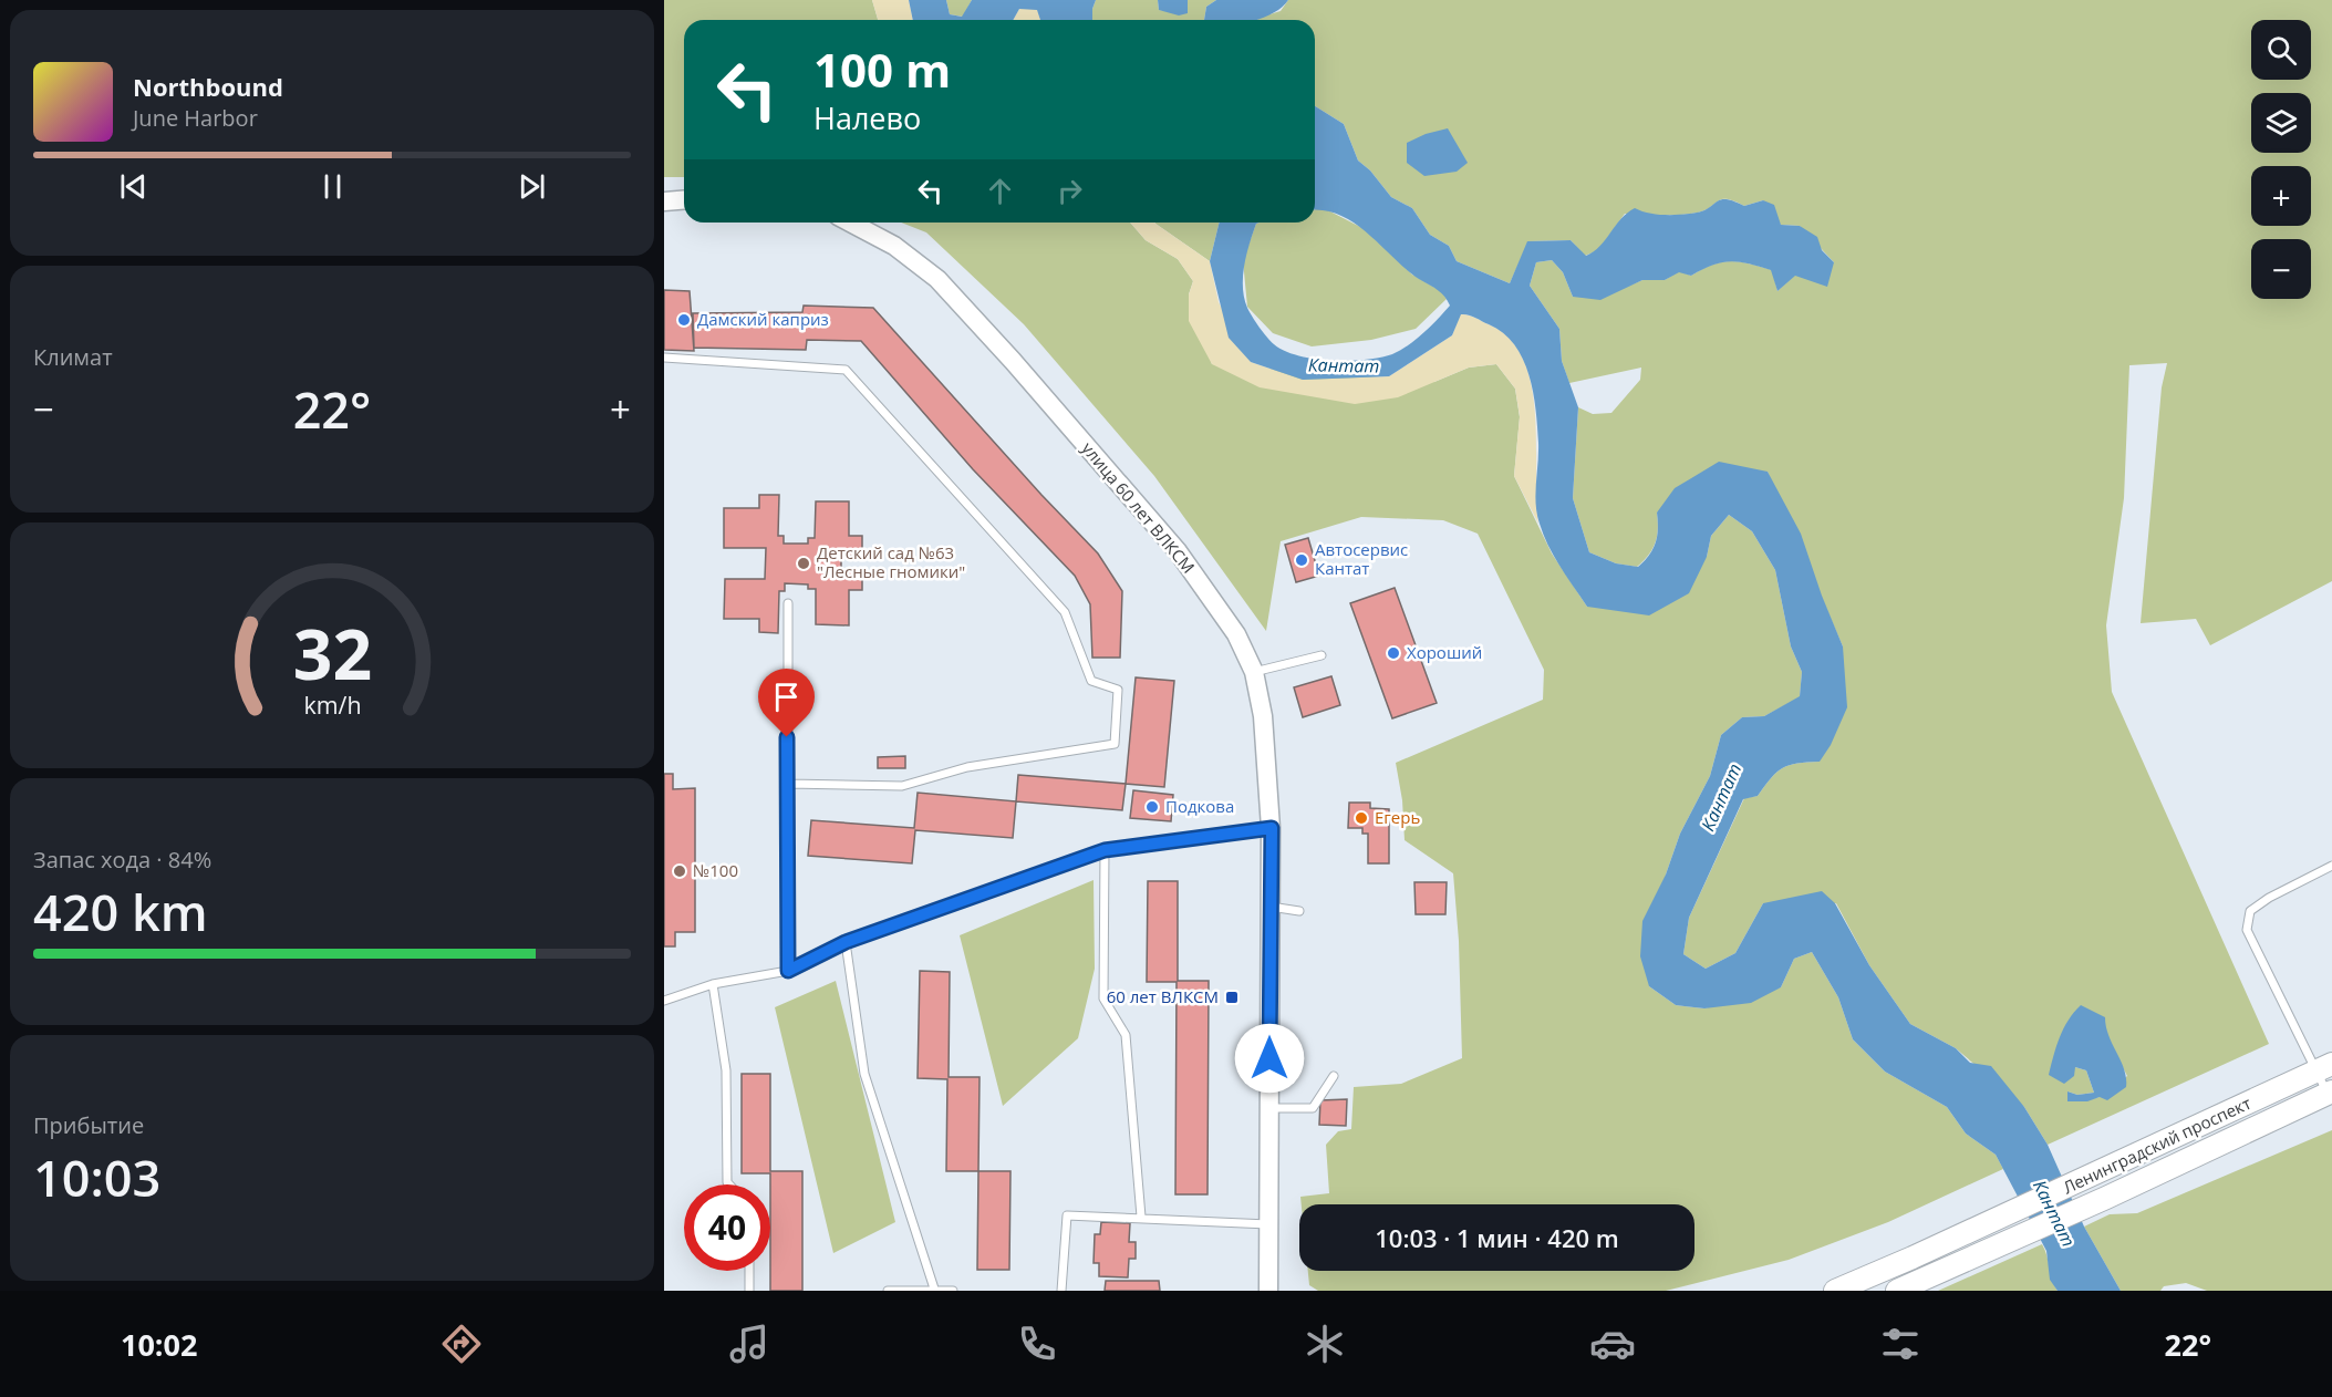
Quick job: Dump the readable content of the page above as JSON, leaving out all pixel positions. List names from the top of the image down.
{
  "streets": {
    "main road": ["Ленинградский проспект"],
    "street": ["улица 60 лет ВЛКСМ"]
  },
  "water": ["Кантат"],
  "places": {
    "other": [
      "Дамский каприз",
      "Автосервис Кантат",
      "Детский сад №63 \"Лесные гномики\"",
      "Хороший",
      "Подкова",
      "Егерь",
      "№100"
    ],
    "transit": ["60 лет ВЛКСМ"]
  },
  "page": {
    "map_buttons": ["+", "−"],
    "turn": ["100 m", "Налево"],
    "song": ["Northbound", "June Harbor"],
    "tile": [
      "Климат",
      ["Запас хода · 84%", "420 km"],
      ["Прибытие", "10:03"]
    ],
    "heat": ["−", "22°", "+"],
    "limit": "40",
    "trip": "10:03 · 1 мин · 420 m",
    "tabs": ["10:02", "22°"],
    "gauge": ["32", "km/h"]
  }
}
